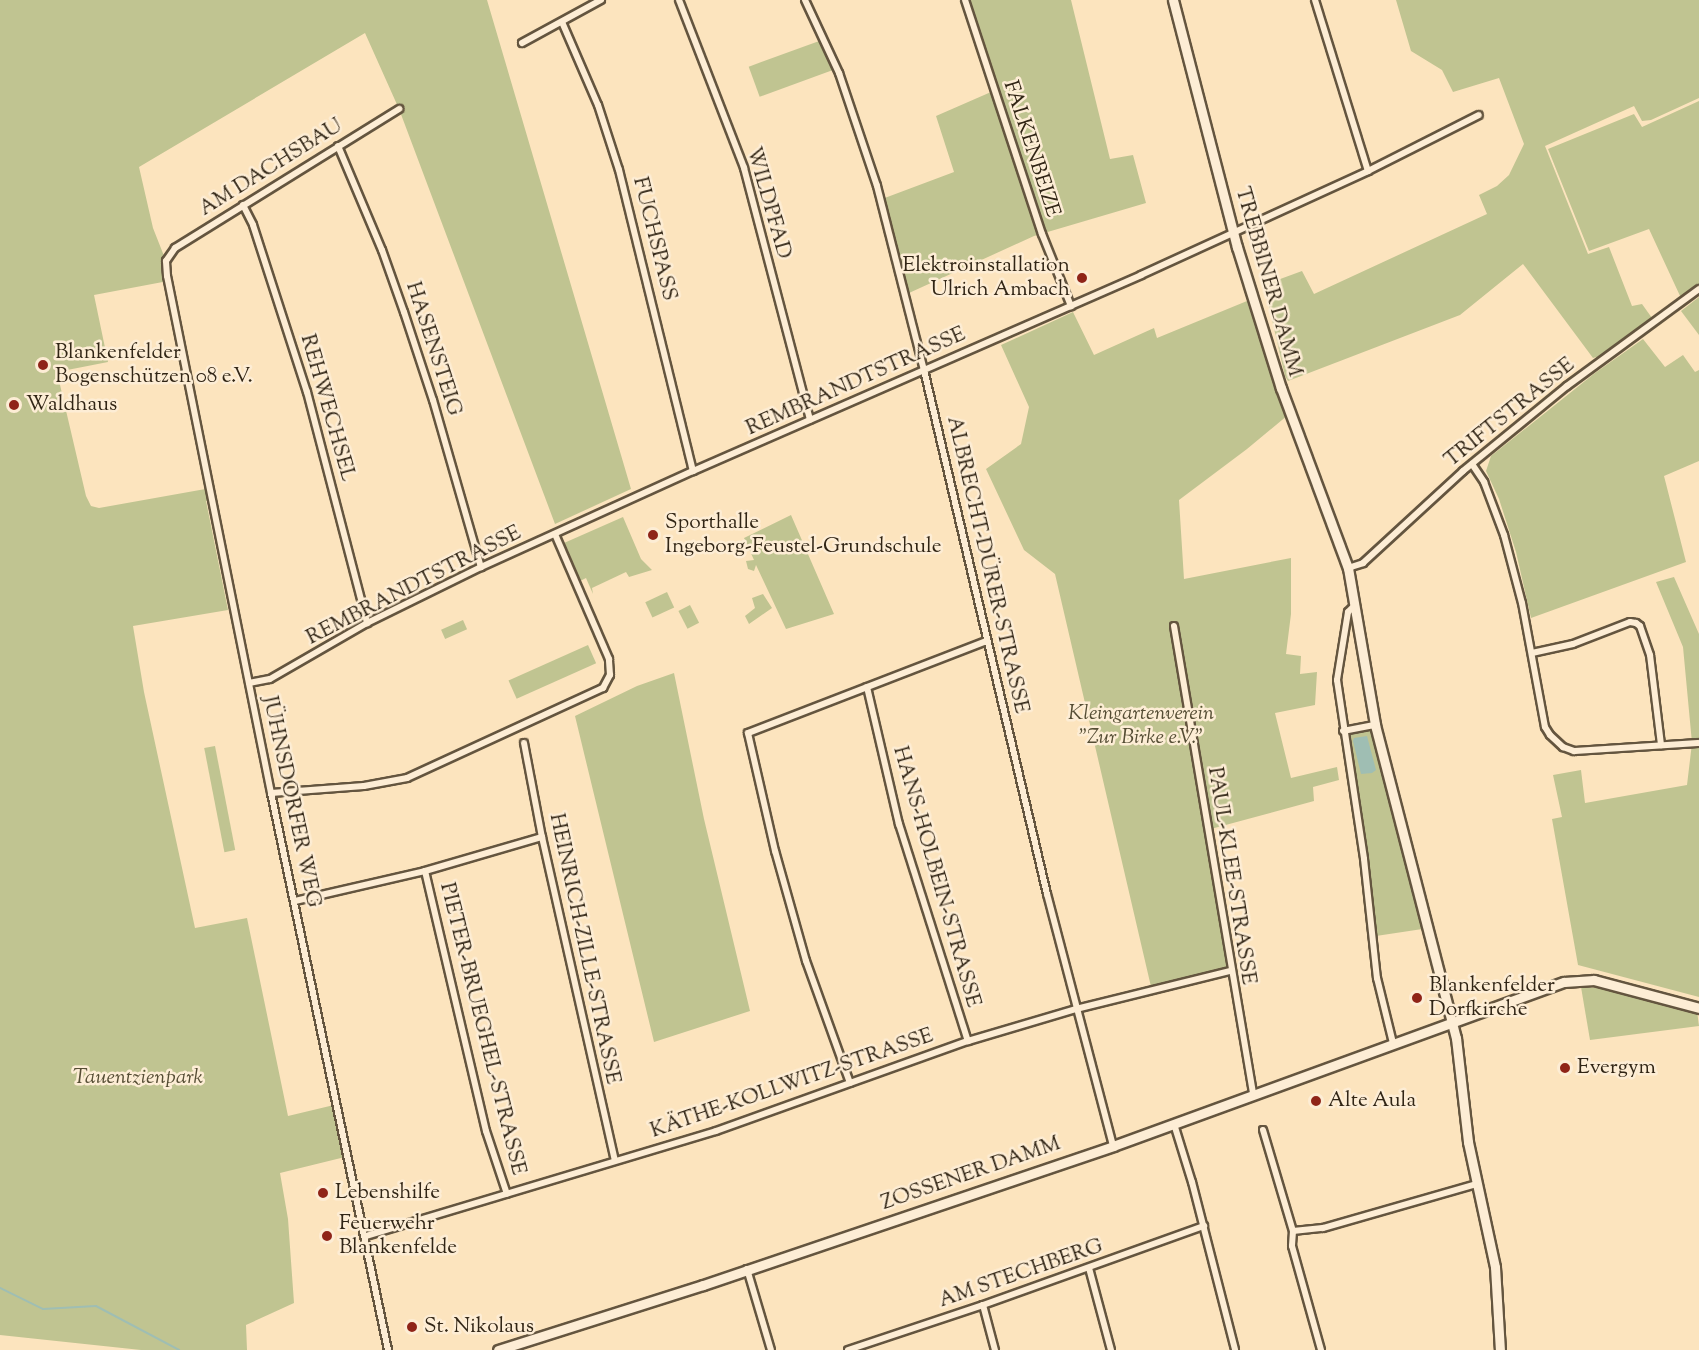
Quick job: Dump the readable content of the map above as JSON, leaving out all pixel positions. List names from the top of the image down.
{
  "streets": {
    "main road": ["TREBBINER DAMM", "ZOSSENER DAMM"],
    "street": [
      "FALKENBEIZE",
      "AM DACHSBAU",
      "WILDPFAD",
      "FUCHSPASS",
      "HASENSTEIG",
      "REMBRANDTSTRASSE",
      "REHWECHSEL",
      "TRIFTSTRASSE",
      "ALBRECHT-DÜRER-STRASSE",
      "JÜHNSDORFER WEG",
      "PAUL-KLEE-STRASSE",
      "HANS-HOLBEIN-STRASSE",
      "HEINRICH-ZILLE-STRASSE",
      "PIETER-BRUEGHEL-STRASSE",
      "KÄTHE-KOLLWITZ-STRASSE",
      "AM STECHBERG"
    ]
  },
  "crossings": [
    ["FALKENBEIZE", "REMBRANDTSTRASSE"],
    ["AM DACHSBAU", "HASENSTEIG"],
    ["AM DACHSBAU", "REHWECHSEL"],
    ["AM DACHSBAU", "JÜHNSDORFER WEG"],
    ["WILDPFAD", "REMBRANDTSTRASSE"],
    ["FUCHSPASS", "REMBRANDTSTRASSE"],
    ["TREBBINER DAMM", "REMBRANDTSTRASSE"],
    ["TREBBINER DAMM", "TRIFTSTRASSE"],
    ["TREBBINER DAMM", "ZOSSENER DAMM"],
    ["HASENSTEIG", "REMBRANDTSTRASSE"],
    ["REMBRANDTSTRASSE", "REHWECHSEL"],
    ["REMBRANDTSTRASSE", "ALBRECHT-DÜRER-STRASSE"],
    ["REMBRANDTSTRASSE", "JÜHNSDORFER WEG"],
    ["ALBRECHT-DÜRER-STRASSE", "KÄTHE-KOLLWITZ-STRASSE"],
    ["ALBRECHT-DÜRER-STRASSE", "ZOSSENER DAMM"],
    ["JÜHNSDORFER WEG", "KÄTHE-KOLLWITZ-STRASSE"],
    ["PAUL-KLEE-STRASSE", "KÄTHE-KOLLWITZ-STRASSE"],
    ["PAUL-KLEE-STRASSE", "ZOSSENER DAMM"],
    ["HANS-HOLBEIN-STRASSE", "KÄTHE-KOLLWITZ-STRASSE"],
    ["HEINRICH-ZILLE-STRASSE", "KÄTHE-KOLLWITZ-STRASSE"],
    ["PIETER-BRUEGHEL-STRASSE", "KÄTHE-KOLLWITZ-STRASSE"]
  ],
  "parks": ["Kleingartenverein \"Zur Birke e.V.\"", "Tauentzienpark"],
  "places": [
    "Elektroinstallation Ulrich Ambach",
    "Blankenfelder Bogenschützen 08 e.V.",
    "Waldhaus",
    "Sporthalle Ingeborg-Feustel-Grundschule",
    "Blankenfelder Dorfkirche",
    "Evergym",
    "Alte Aula",
    "Lebenshilfe",
    "Feuerwehr Blankenfelde",
    "St. Nikolaus"
  ]
}
